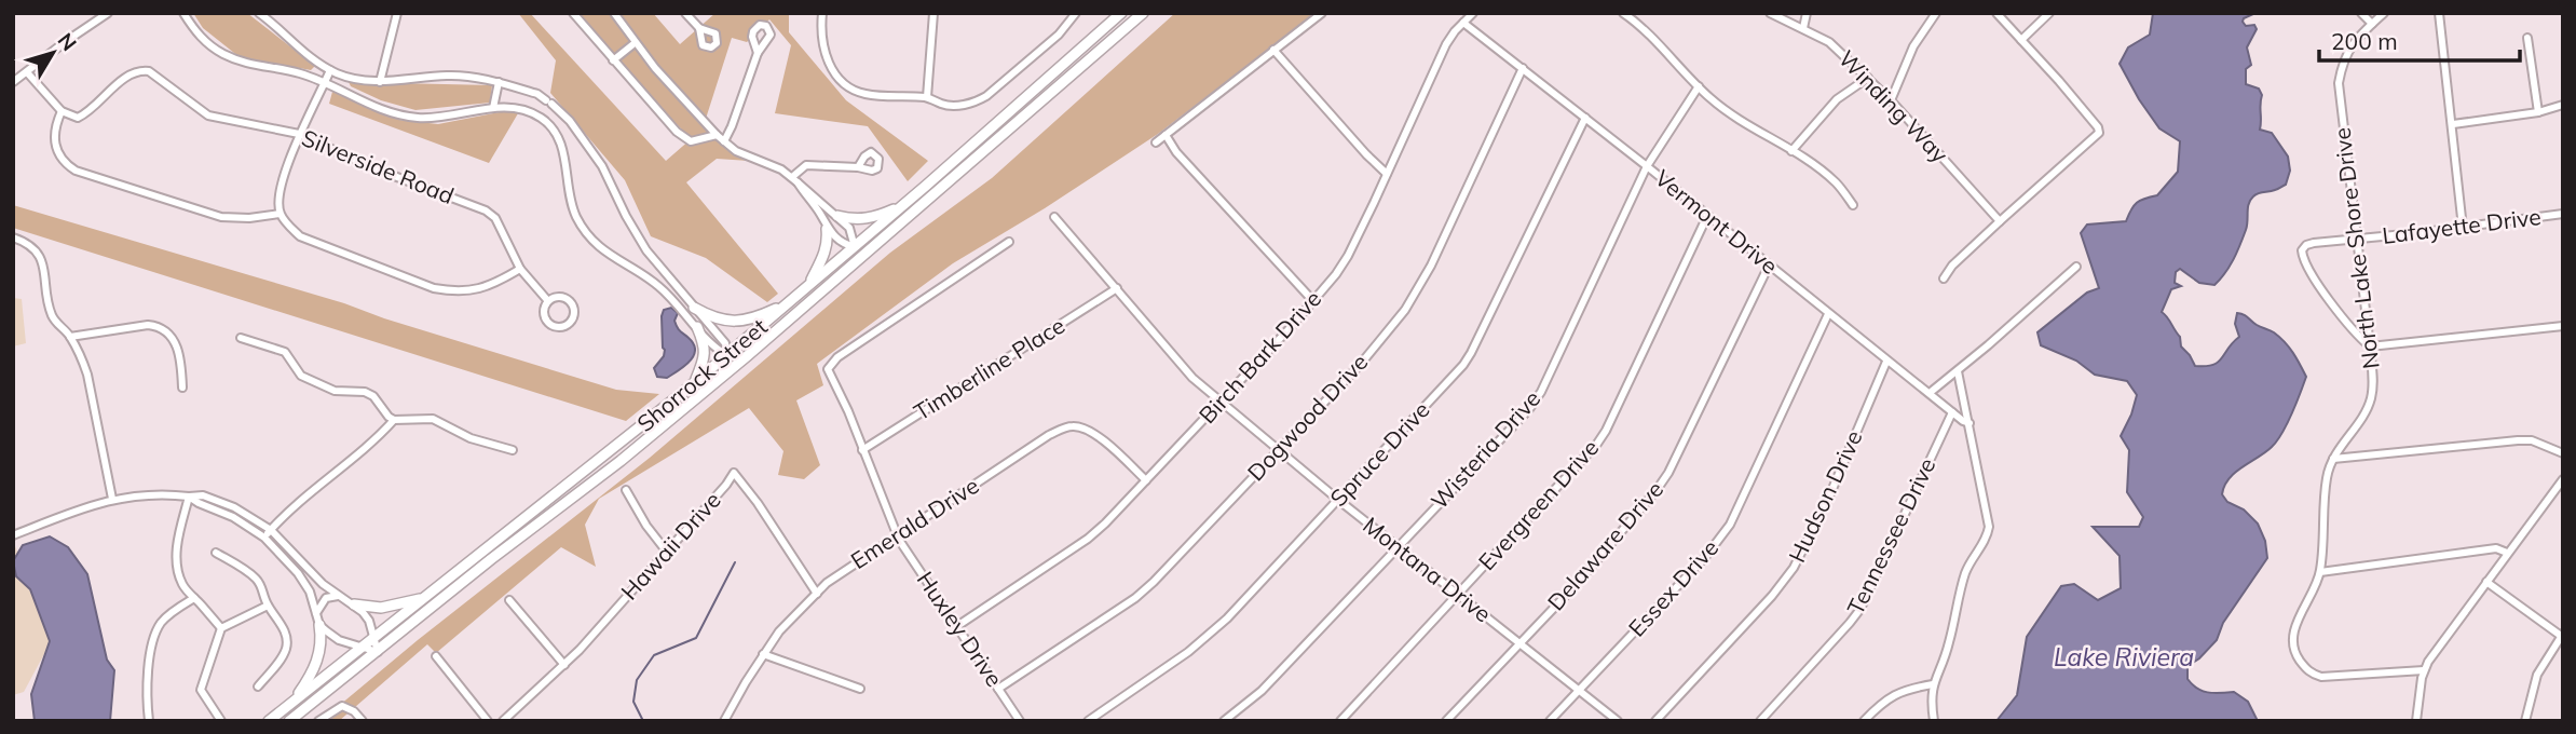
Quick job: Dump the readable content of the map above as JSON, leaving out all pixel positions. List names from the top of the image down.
{
  "streets": {
    "main road": ["Shorrock Street"],
    "street": [
      "Winding Way",
      "Silverside Road",
      "Vermont Drive",
      "Lafayette Drive",
      "North Lake Shore Drive",
      "Birch Bark Drive",
      "Timberline Place",
      "Dogwood Drive",
      "Wisteria Drive",
      "Spruce Drive",
      "Hudson Drive",
      "Evergreen Drive",
      "Emerald Drive",
      "Tennessee Drive",
      "Hawaii Drive",
      "Delaware Drive",
      "Montana Drive",
      "Essex Drive",
      "Huxley Drive"
    ]
  },
  "crossings": [
    ["Vermont Drive", "Birch Bark Drive"],
    ["Vermont Drive", "Dogwood Drive"],
    ["Vermont Drive", "Wisteria Drive"],
    ["Vermont Drive", "Spruce Drive"],
    ["Vermont Drive", "Hudson Drive"],
    ["Vermont Drive", "Evergreen Drive"],
    ["Vermont Drive", "Tennessee Drive"],
    ["Vermont Drive", "Delaware Drive"],
    ["Vermont Drive", "Essex Drive"],
    ["Lafayette Drive", "North Lake Shore Drive"],
    ["Birch Bark Drive", "Emerald Drive"],
    ["Birch Bark Drive", "Montana Drive"],
    ["Birch Bark Drive", "Huxley Drive"],
    ["Timberline Place", "Montana Drive"],
    ["Timberline Place", "Huxley Drive"],
    ["Dogwood Drive", "Montana Drive"],
    ["Dogwood Drive", "Huxley Drive"],
    ["Wisteria Drive", "Montana Drive"],
    ["Spruce Drive", "Montana Drive"],
    ["Evergreen Drive", "Montana Drive"],
    ["Emerald Drive", "Hawaii Drive"],
    ["Emerald Drive", "Huxley Drive"],
    ["Delaware Drive", "Montana Drive"],
    ["Montana Drive", "Essex Drive"]
  ],
  "water": ["Lake Riviera"],
  "scale_bar": "200 m",
  "north": "top right"
}
